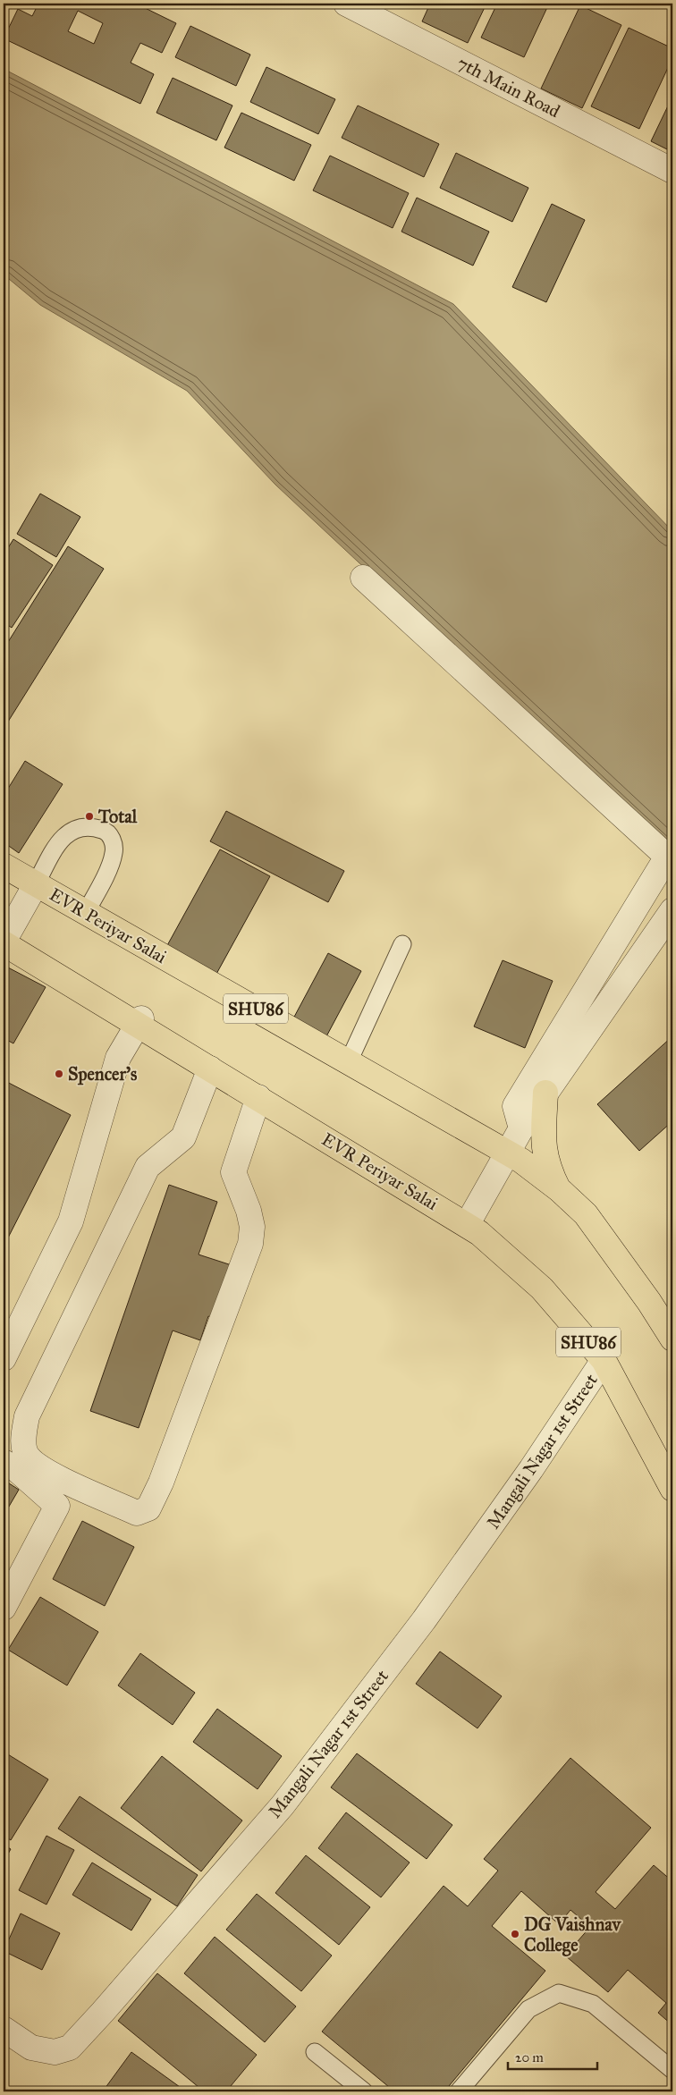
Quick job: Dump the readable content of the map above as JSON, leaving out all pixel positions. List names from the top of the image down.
{
  "streets": {
    "main road": ["EVR Periyar Salai", "SHU86"],
    "street": ["7th Main Road", "Mangali Nagar 1st Street"]
  },
  "crossings": [
    ["EVR Periyar Salai", "Mangali Nagar 1st Street"]
  ],
  "places": ["Total", "Spencer's", "DG Vaishnav College"],
  "scale_bar": "20 m"
}
